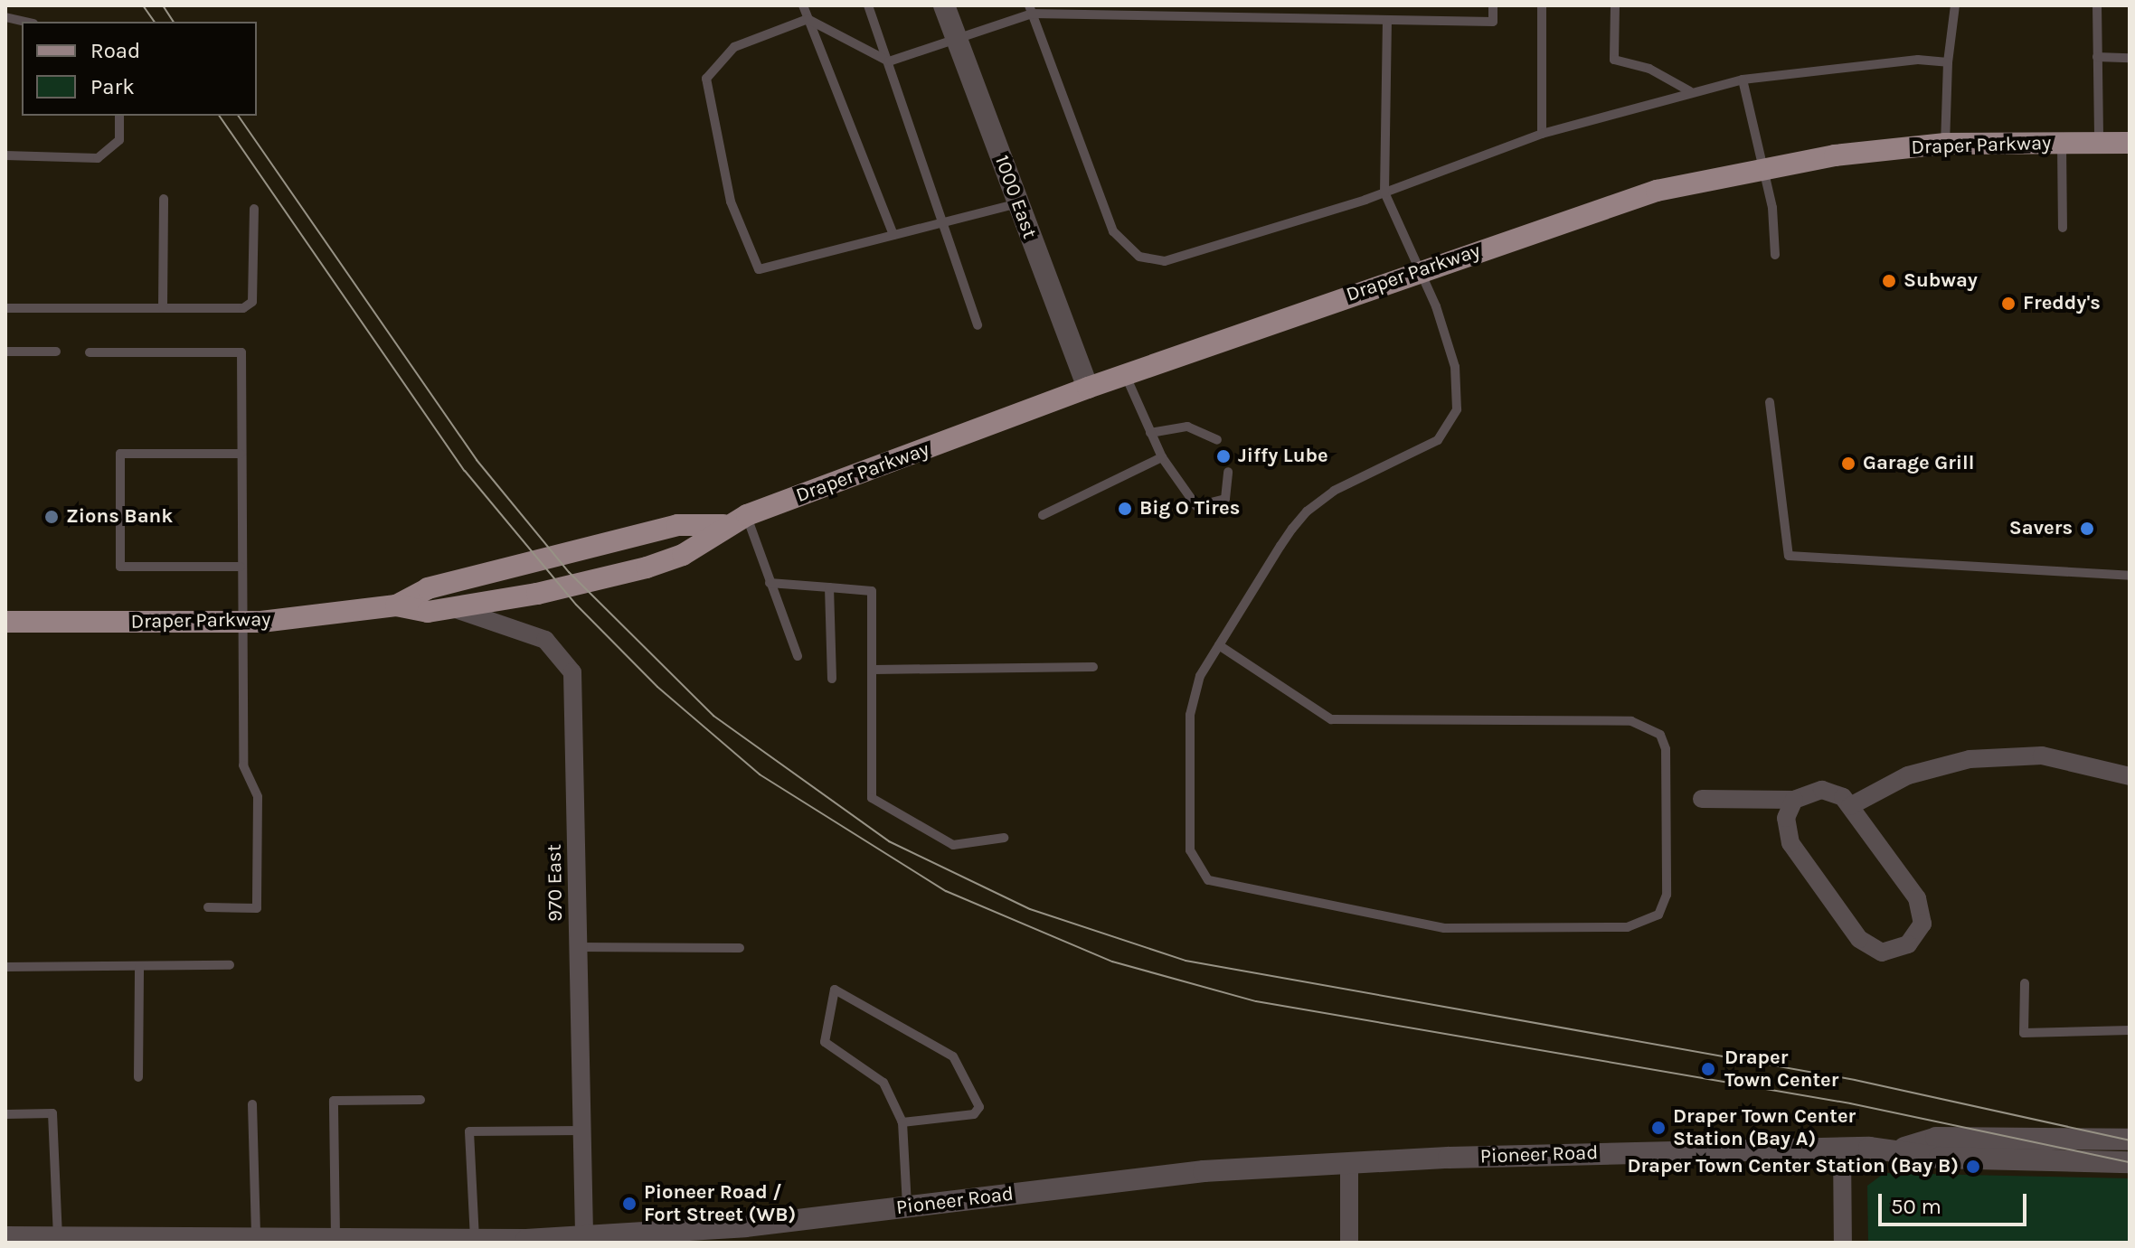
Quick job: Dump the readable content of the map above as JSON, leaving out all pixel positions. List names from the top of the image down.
{
  "streets": {
    "main road": ["Draper Parkway"],
    "street": ["1000 East", "970 East", "Pioneer Road"]
  },
  "crossings": [
    ["Draper Parkway", "1000 East"],
    ["Draper Parkway", "970 East"],
    ["970 East", "Pioneer Road"]
  ],
  "places": [
    "Subway",
    "Freddy's",
    "Jiffy Lube",
    "Garage Grill",
    "Big O Tires",
    "Zions Bank",
    "Savers",
    "Draper Town Center",
    "Draper Town Center Station (Bay A)",
    "Draper Town Center Station (Bay B)",
    "Pioneer Road / Fort Street (WB)"
  ],
  "legend": ["Road", "Park"],
  "scale_bar": "50 m"
}
